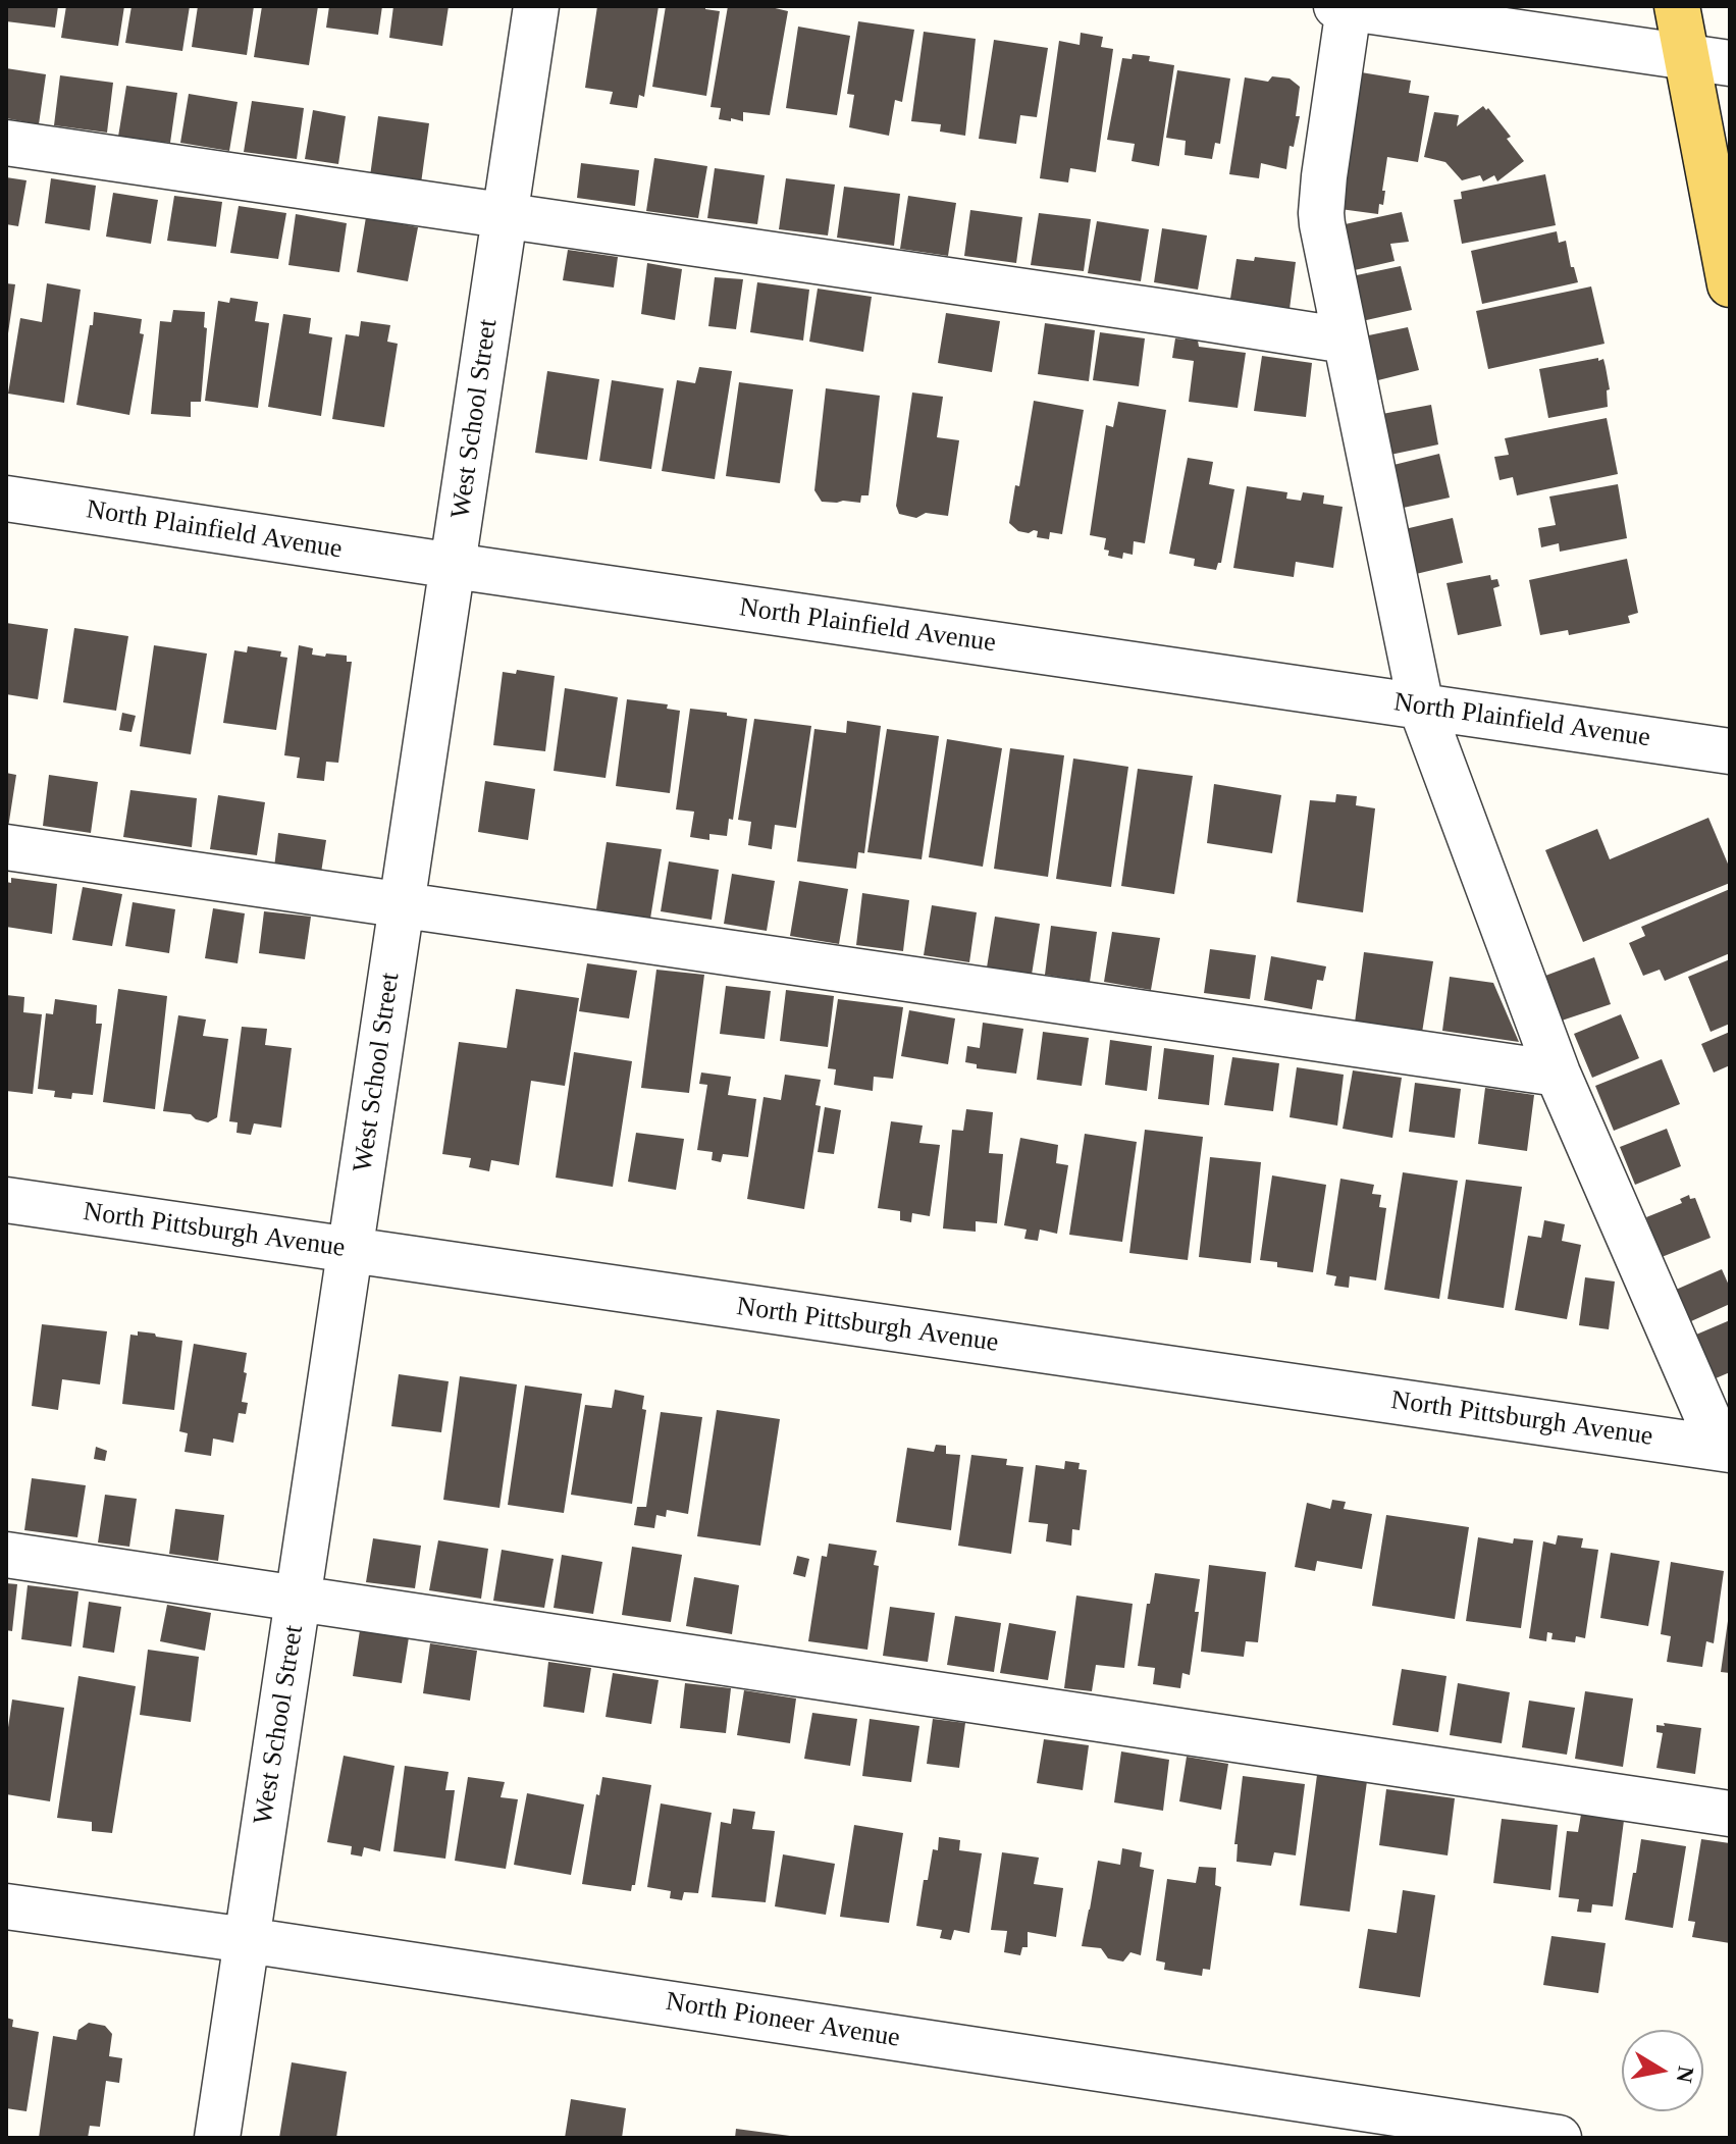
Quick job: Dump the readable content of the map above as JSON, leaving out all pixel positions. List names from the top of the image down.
{
  "streets": {
    "street": [
      "West School Street",
      "North Plainfield Avenue",
      "North Pittsburgh Avenue",
      "North Pioneer Avenue"
    ]
  },
  "crossings": [
    ["West School Street", "North Plainfield Avenue"],
    ["West School Street", "North Pittsburgh Avenue"],
    ["West School Street", "North Pioneer Avenue"]
  ],
  "north": "right"
}
